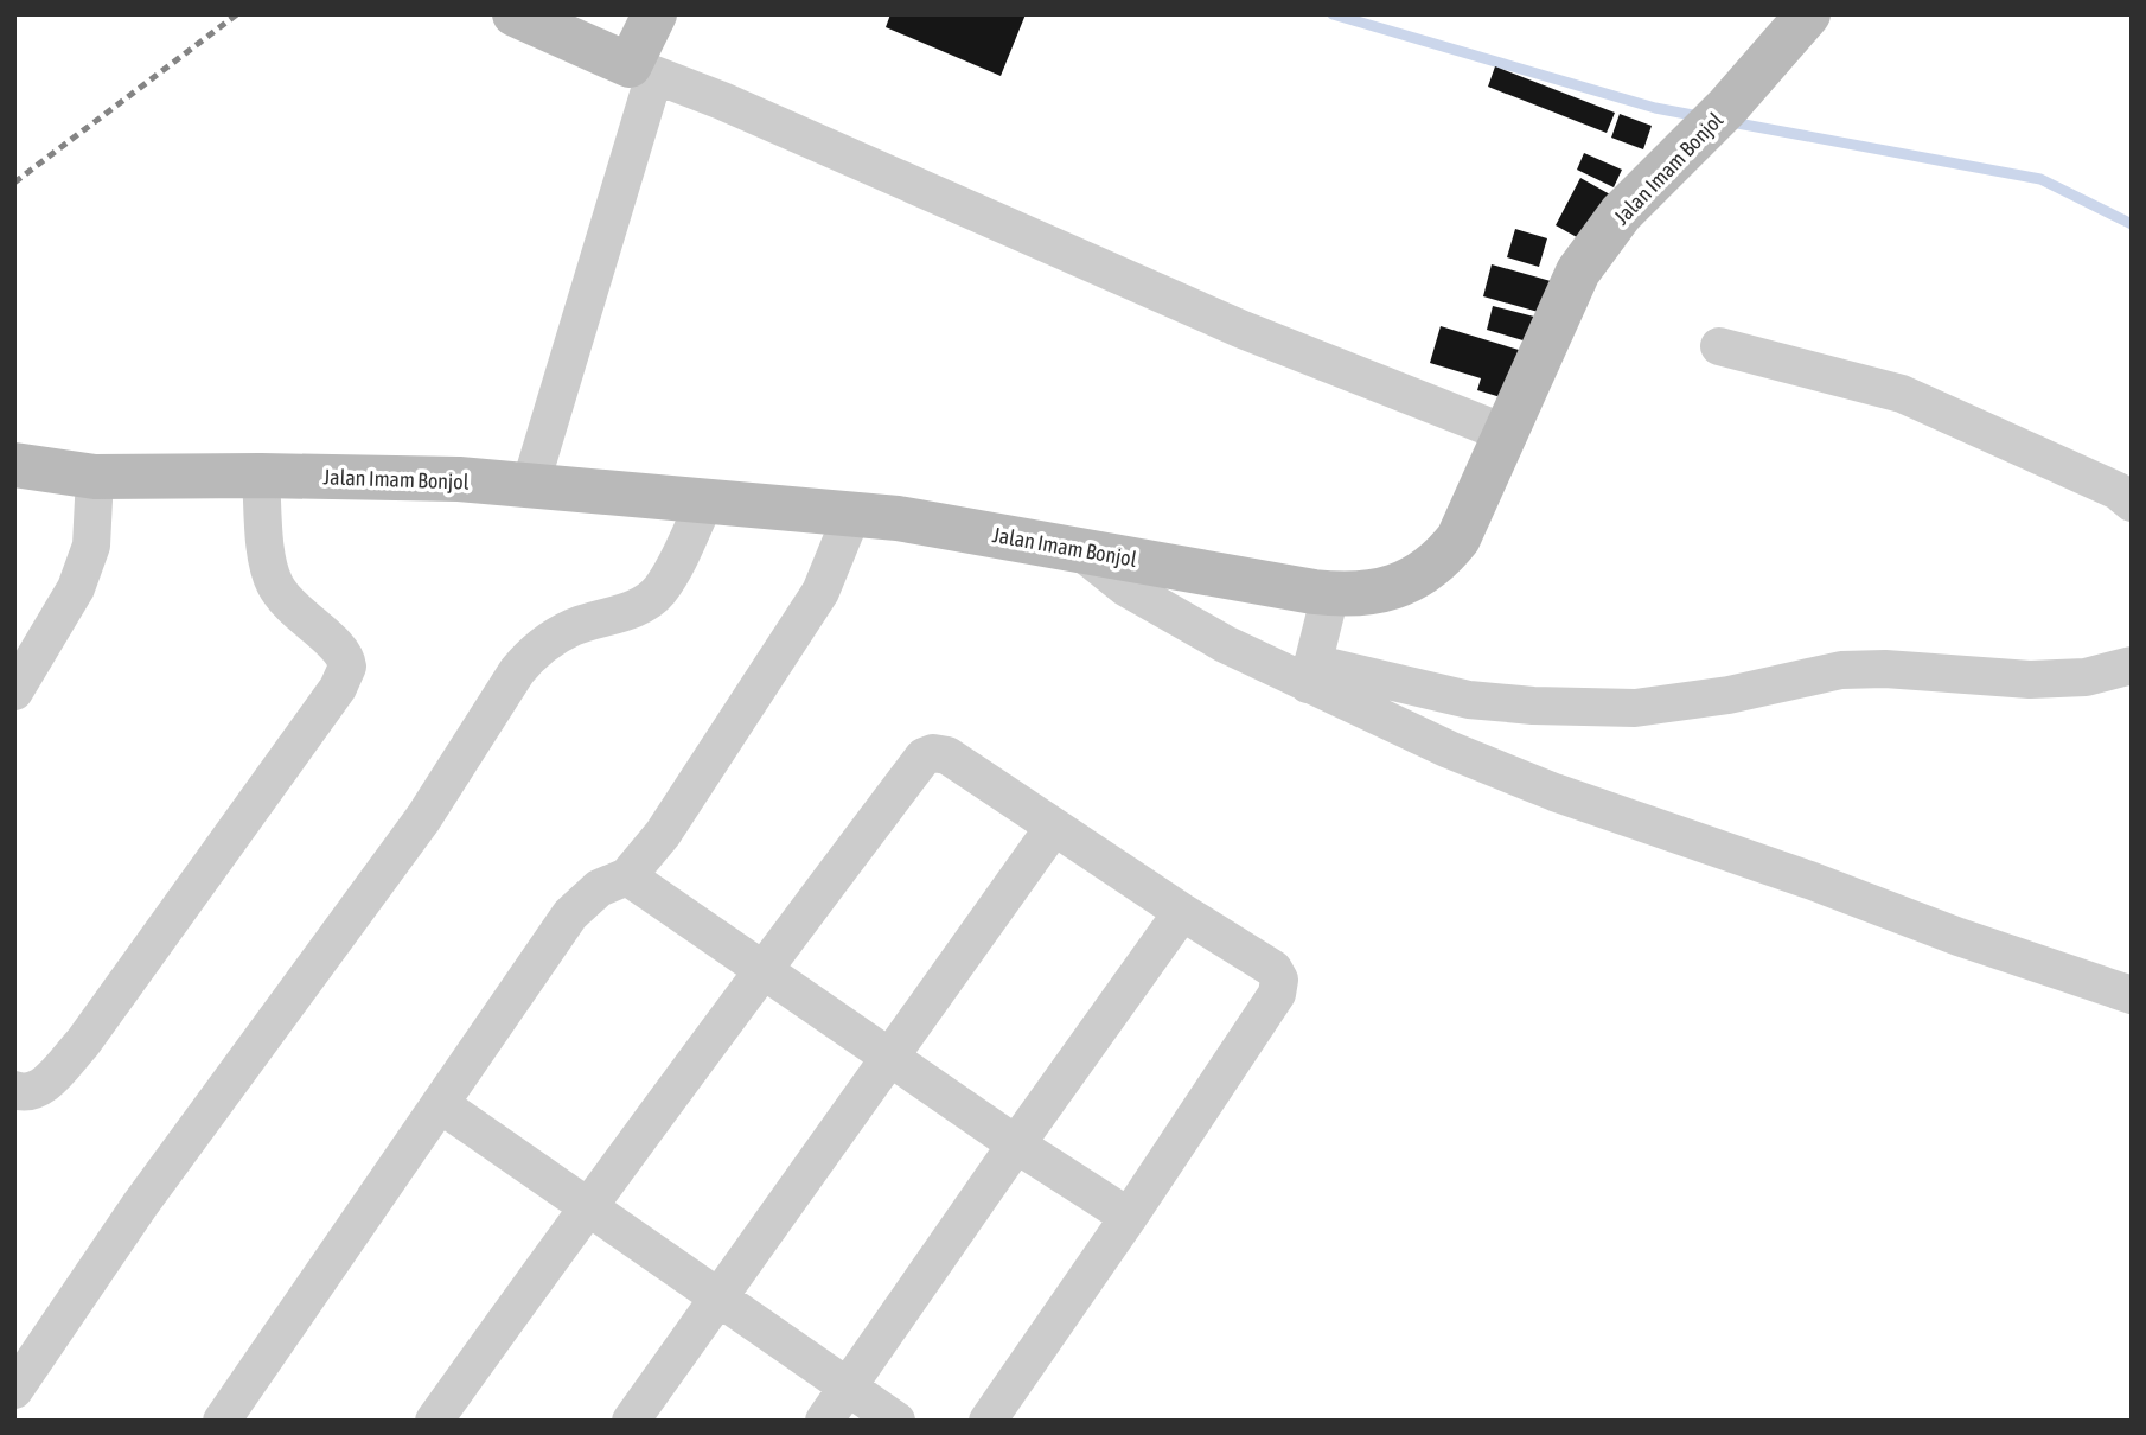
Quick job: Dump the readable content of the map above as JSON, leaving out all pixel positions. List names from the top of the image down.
{
  "streets": {
    "street": ["Jalan Imam Bonjol"]
  }
}
